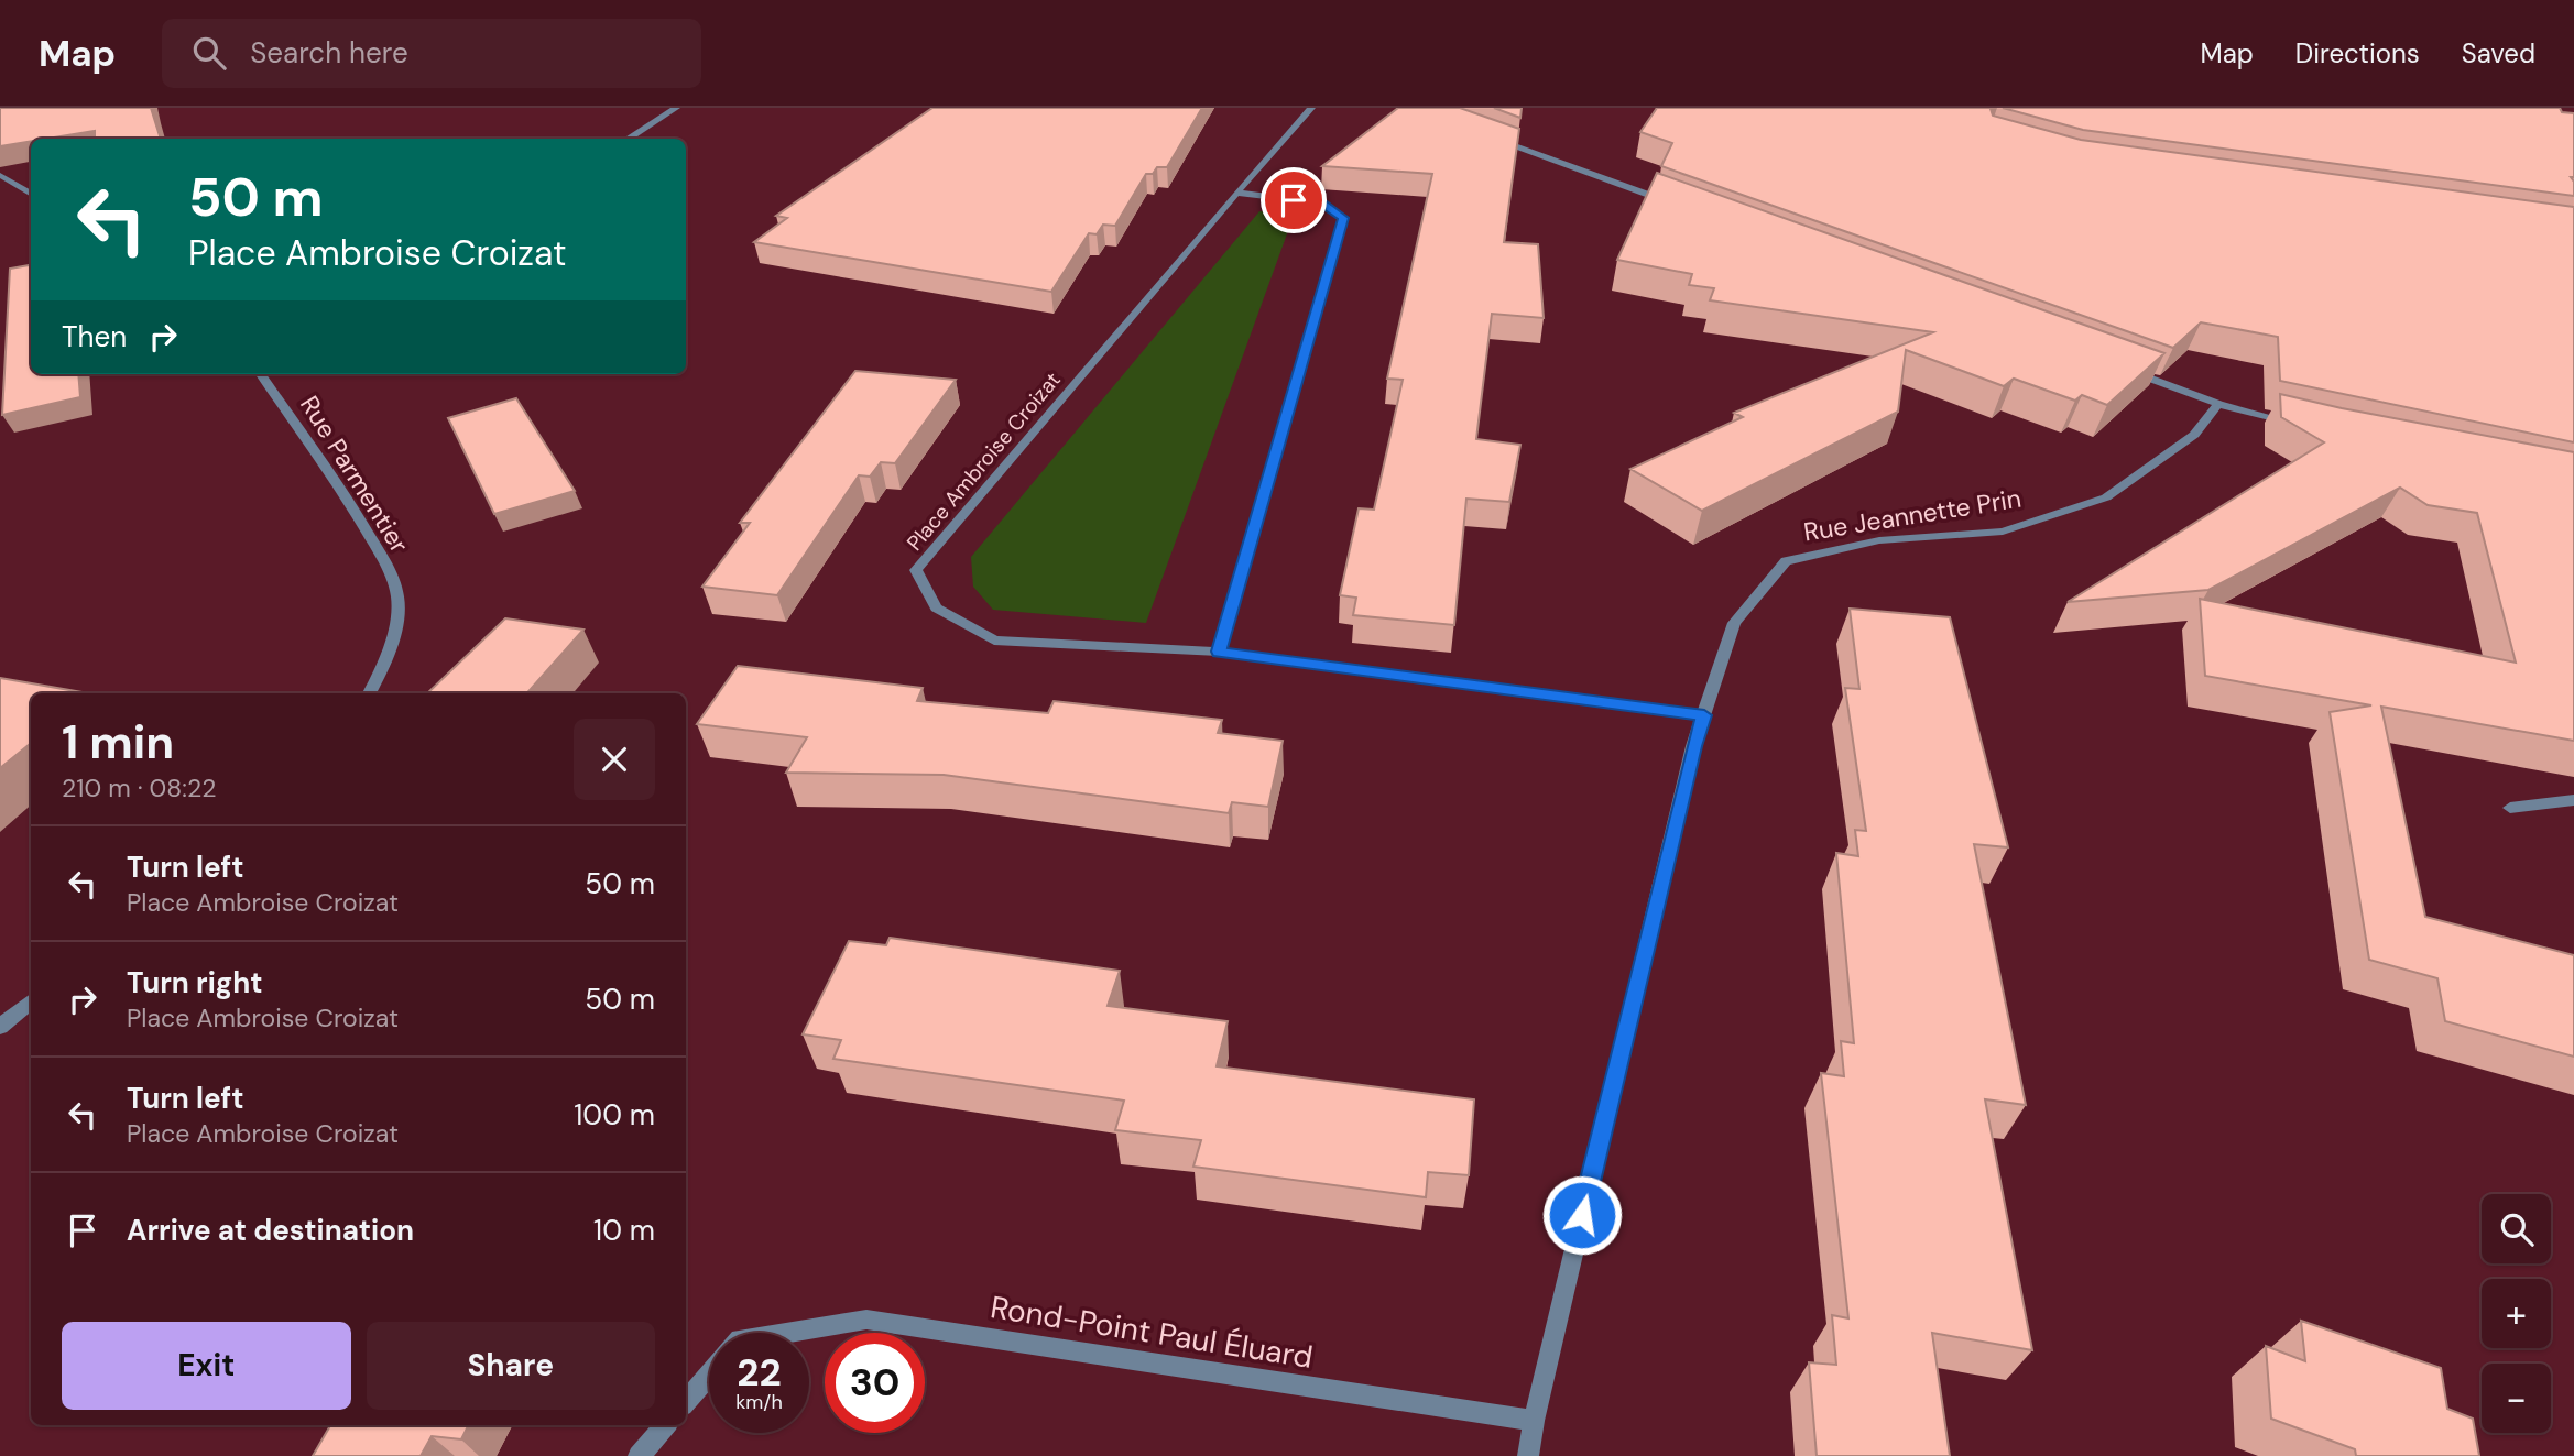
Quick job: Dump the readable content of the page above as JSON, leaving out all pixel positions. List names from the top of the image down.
{
  "streets": {
    "street": [
      "Place Ambroise Croizat",
      "Rue Parmentier",
      "Rue Jeannette Prin",
      "Rond-Point Paul Éluard"
    ]
  },
  "crossings": [
    ["Place Ambroise Croizat", "Rue Jeannette Prin"],
    ["Rue Jeannette Prin", "Rond-Point Paul Éluard"]
  ],
  "page": {
    "header": "Map",
    "search": "Search here",
    "nav": ["Map", "Directions", "Saved"],
    "turn": ["50 m", "Place Ambroise Croizat"],
    "then": "Then",
    "heading": ["1 min", "210 m · 08:22"],
    "list": [
      {
        "name": "Turn left",
        "note": "Place Ambroise Croizat",
        "value": "50 m"
      },
      {
        "name": "Turn right",
        "note": "Place Ambroise Croizat",
        "value": "50 m"
      },
      {
        "name": "Turn left",
        "note": "Place Ambroise Croizat",
        "value": "100 m"
      },
      {
        "name": "Arrive at destination",
        "value": "10 m"
      }
    ],
    "map_buttons": ["+", "−"],
    "buttons": ["Exit", "Share"],
    "speed": "22 km/h",
    "limit": "30"
  }
}
